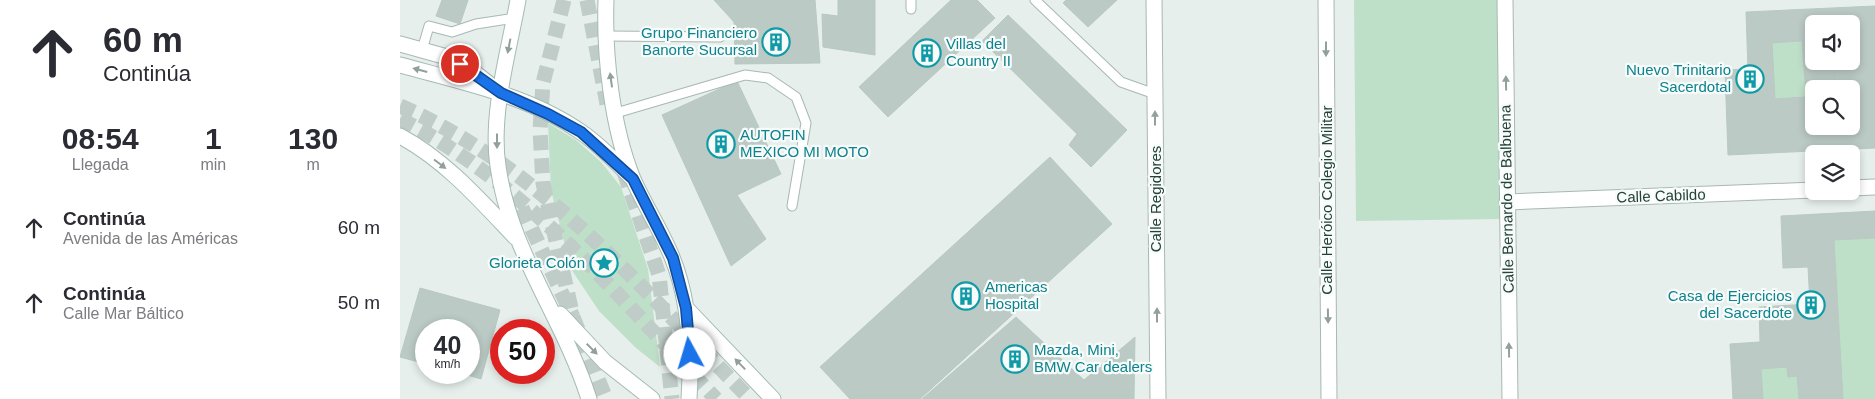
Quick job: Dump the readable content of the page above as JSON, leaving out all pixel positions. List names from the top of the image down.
{
  "streets": {
    "street": [
      "Calle Cabildo",
      "Calle Regidores",
      "Calle Bernardo de Balbuena",
      "Calle Heróico Colegio Militar"
    ]
  },
  "crossings": [
    ["Calle Cabildo", "Calle Bernardo de Balbuena"]
  ],
  "one_way": ["Calle Regidores", "Calle Bernardo de Balbuena", "Calle Heróico Colegio Militar"],
  "places": {
    "building": [
      "Grupo Financiero Banorte Sucursal",
      "Villas del Country II",
      "Nuevo Trinitario Sacerdotal",
      "AUTOFIN MEXICO MI MOTO",
      "Americas Hospital",
      "Casa de Ejercicios del Sacerdote",
      "Mazda, Mini, BMW Car dealers"
    ],
    "place": ["Glorieta Colón"]
  },
  "page": {
    "turn": ["60 m", "Continúa"],
    "eta": [
      "08:54",
      "Llegada",
      "1",
      "min",
      "130",
      "m"
    ],
    "list": [
      {
        "name": "Continúa",
        "note": "Avenida de las Américas",
        "value": "60 m"
      },
      {
        "name": "Continúa",
        "note": "Calle Mar Báltico",
        "value": "50 m"
      }
    ],
    "speed": "40 km/h",
    "limit": "50"
  }
}
